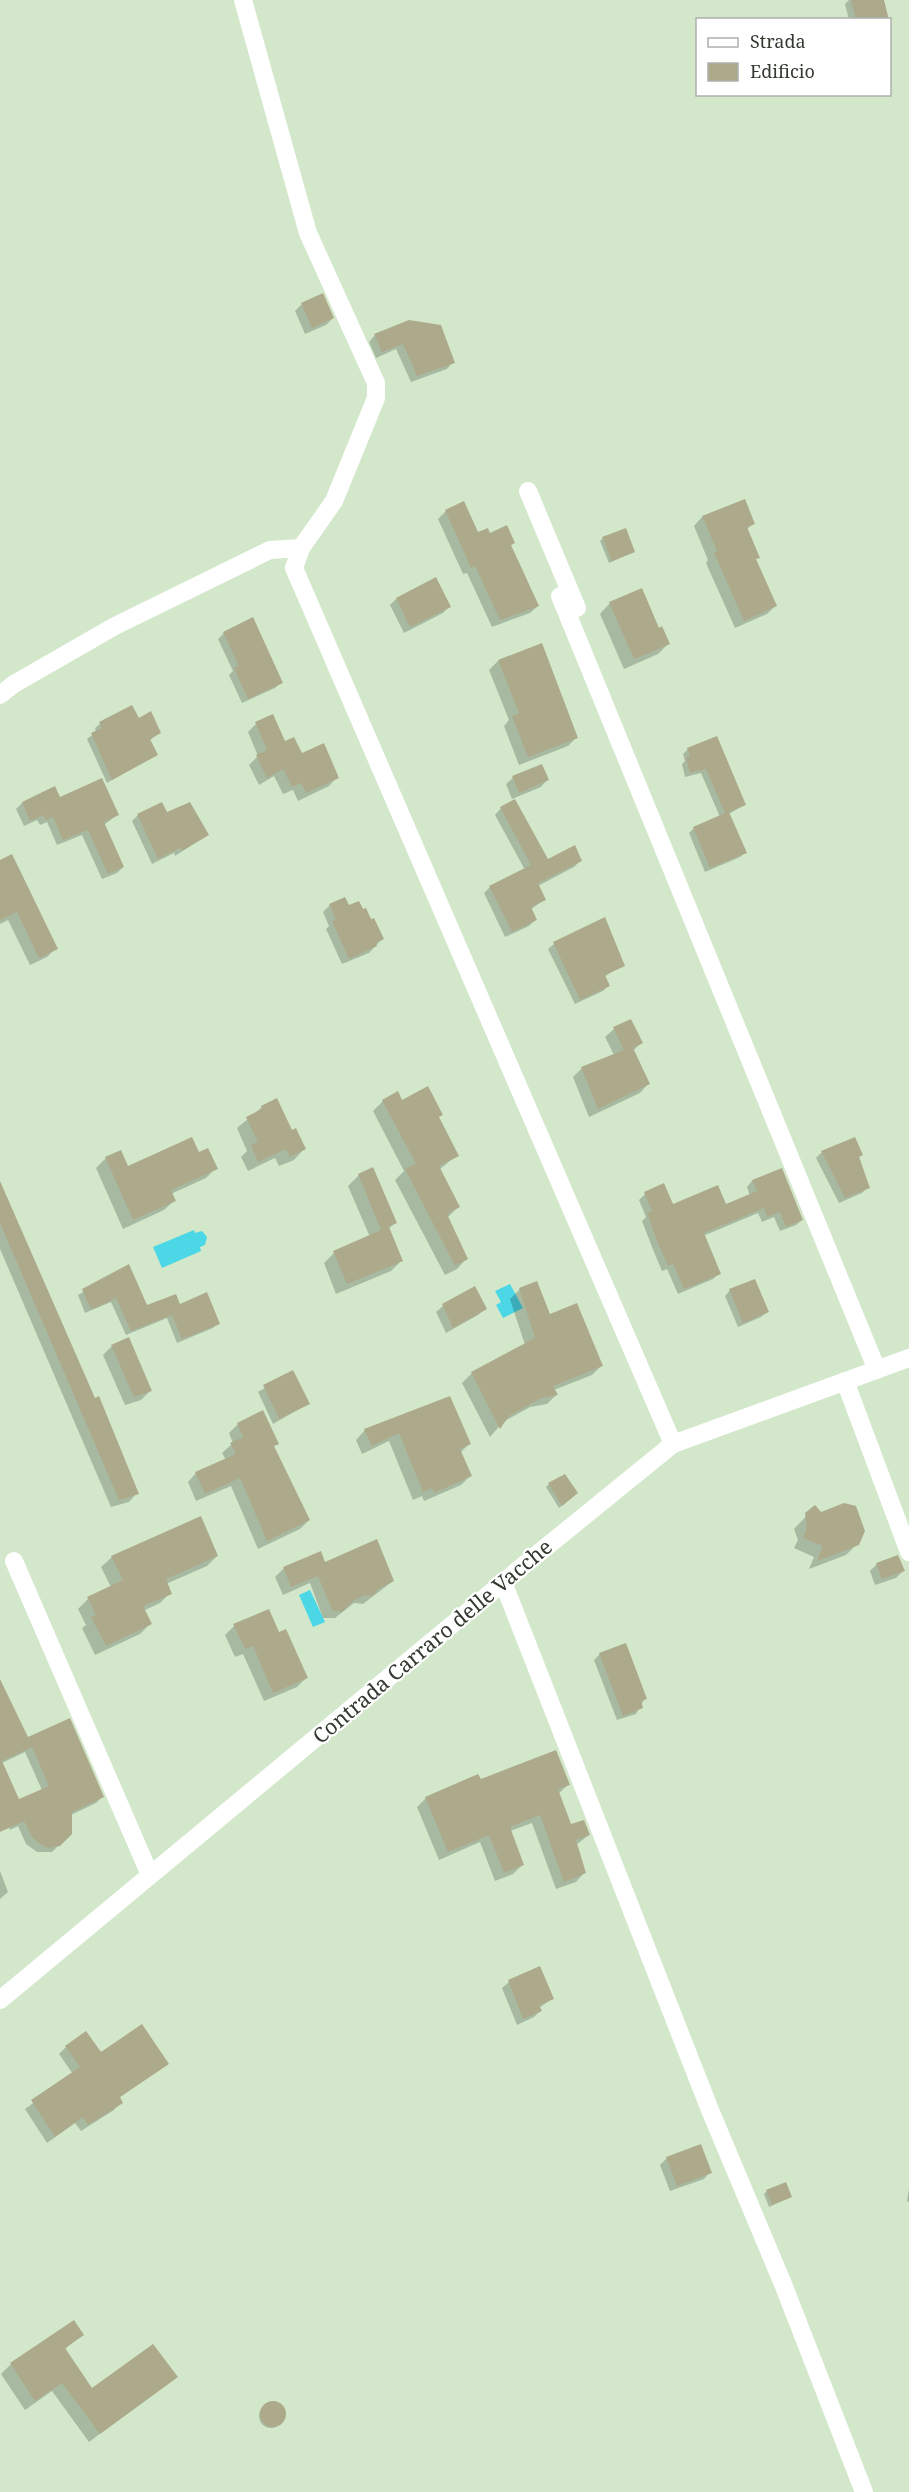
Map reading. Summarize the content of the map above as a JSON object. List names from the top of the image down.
{
  "streets": {
    "street": ["Contrada Carraro delle Vacche"]
  },
  "legend": ["Strada", "Edificio"]
}
